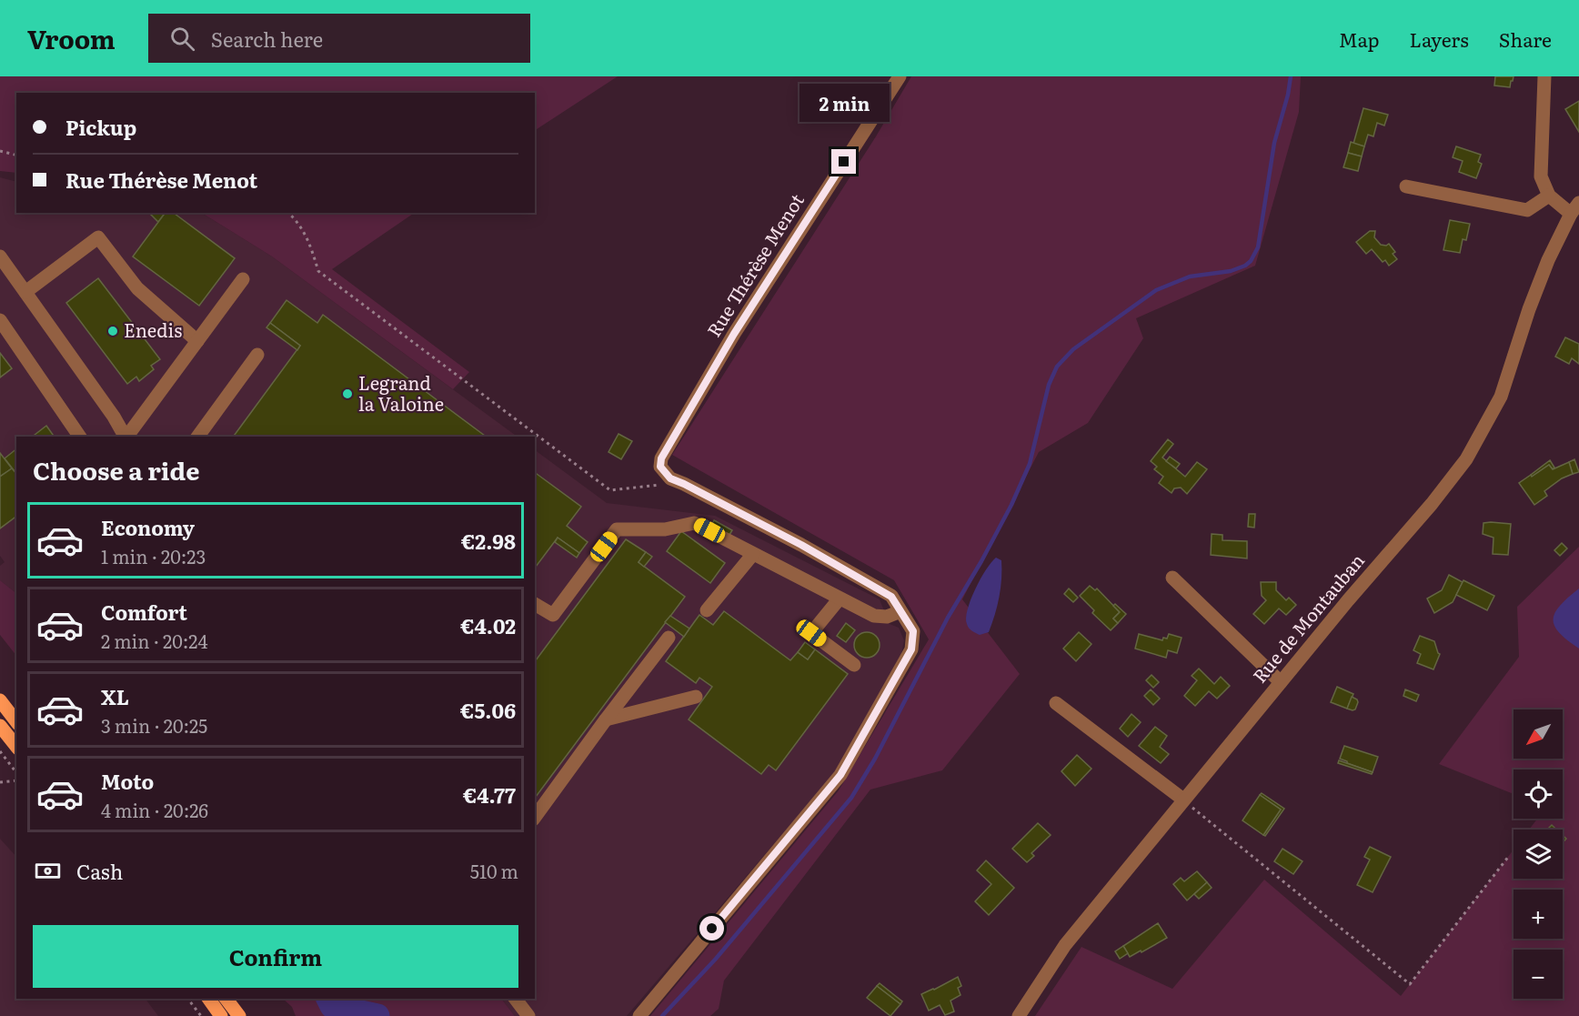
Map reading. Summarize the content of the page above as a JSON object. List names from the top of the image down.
{
  "streets": {
    "street": ["Rue Thérèse Menot", "Rue de Montauban"]
  },
  "places": ["Enedis", "Legrand la Valoine"],
  "north": "bottom left",
  "page": {
    "header": "Vroom",
    "search": "Search here",
    "nav": ["Map", "Layers", "Share"],
    "bubble": "2 min",
    "banner": ["Pickup", "Rue Thérèse Menot"],
    "heading": "Choose a ride",
    "list": [
      {
        "name": "Economy",
        "note": "1 min · 20:23",
        "value": "€2.98"
      },
      {
        "name": "Comfort",
        "note": "2 min · 20:24",
        "value": "€4.02"
      },
      {
        "name": "XL",
        "note": "3 min · 20:25",
        "value": "€5.06"
      },
      {
        "name": "Moto",
        "note": "4 min · 20:26",
        "value": "€4.77"
      }
    ],
    "map_buttons": ["+", "−"],
    "pay": ["Cash", "510 m"],
    "buttons": "Confirm"
  }
}
